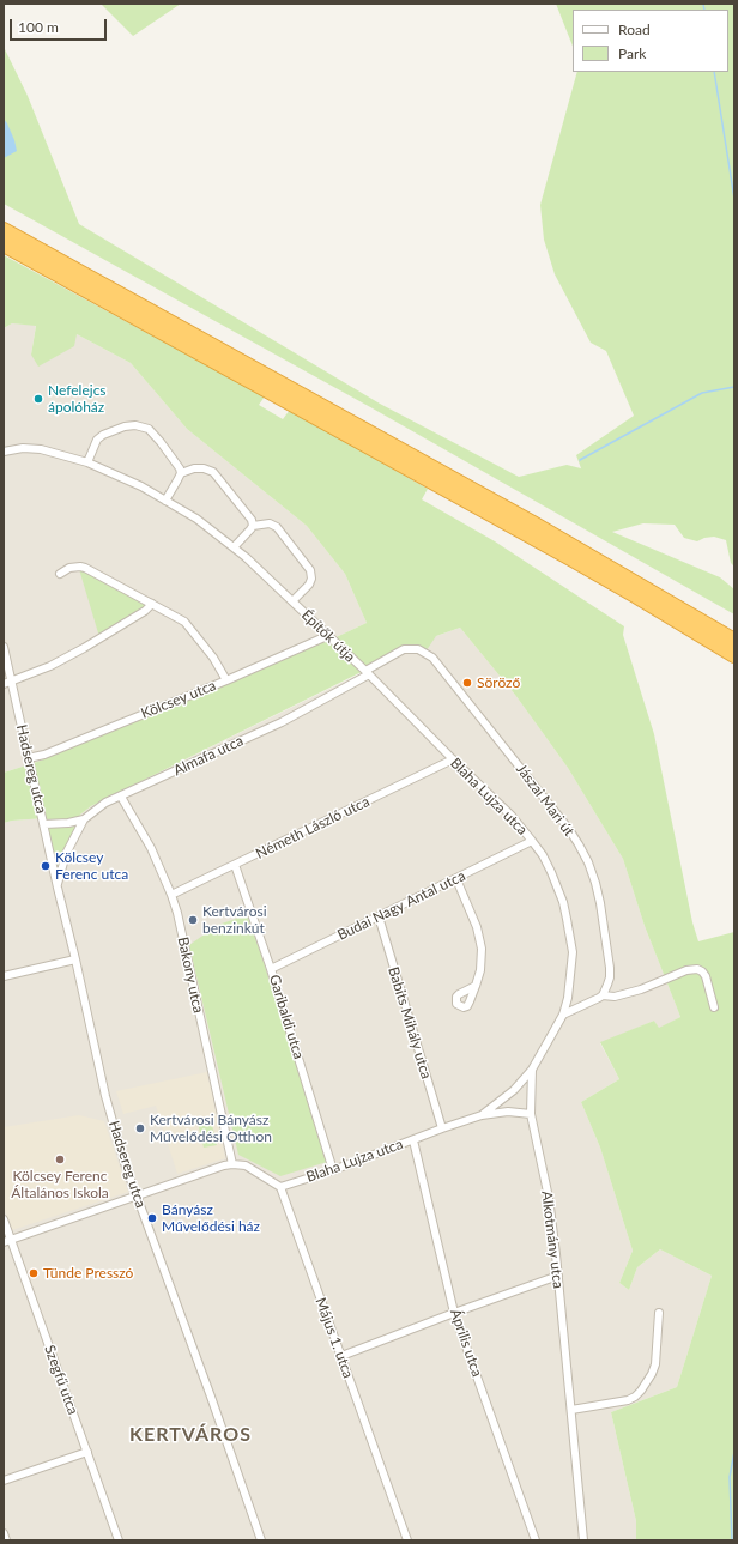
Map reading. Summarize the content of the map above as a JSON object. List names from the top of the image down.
{
  "streets": {
    "street": [
      "Építők útja",
      "Kölcsey utca",
      "Almafa utca",
      "Hadsereg utca",
      "Blaha Lujza utca",
      "Jászai Mari út",
      "Németh László utca",
      "Budai Nagy Antal utca",
      "Bakony utca",
      "Garibaldi utca",
      "Babits Mihály utca",
      "Alkotmány utca",
      "Május 1. utca",
      "Április utca",
      "Szegfű utca"
    ]
  },
  "crossings": [
    ["Építők útja", "Kölcsey utca"],
    ["Építők útja", "Almafa utca"],
    ["Építők útja", "Blaha Lujza utca"],
    ["Építők útja", "Jászai Mari út"],
    ["Kölcsey utca", "Hadsereg utca"],
    ["Almafa utca", "Hadsereg utca"],
    ["Almafa utca", "Blaha Lujza utca"],
    ["Almafa utca", "Jászai Mari út"],
    ["Almafa utca", "Bakony utca"],
    ["Blaha Lujza utca", "Jászai Mari út"],
    ["Blaha Lujza utca", "Németh László utca"],
    ["Blaha Lujza utca", "Budai Nagy Antal utca"],
    ["Blaha Lujza utca", "Garibaldi utca"],
    ["Blaha Lujza utca", "Babits Mihály utca"],
    ["Blaha Lujza utca", "Alkotmány utca"],
    ["Blaha Lujza utca", "Május 1. utca"],
    ["Blaha Lujza utca", "Április utca"],
    ["Németh László utca", "Bakony utca"],
    ["Németh László utca", "Garibaldi utca"],
    ["Budai Nagy Antal utca", "Garibaldi utca"],
    ["Budai Nagy Antal utca", "Babits Mihály utca"]
  ],
  "districts": ["KERTVÁROS"],
  "places": [
    "Nefelejcs ápolóház",
    "Söröző",
    "Kölcsey Ferenc utca",
    "Kertvárosi benzinkút",
    "Kertvárosi Bányász Művelődési Otthon",
    "Kölcsey Ferenc Általános Iskola",
    "Bányász Művelődési ház",
    "Tünde Presszó"
  ],
  "legend": ["Road", "Park"],
  "scale_bar": "100 m"
}
